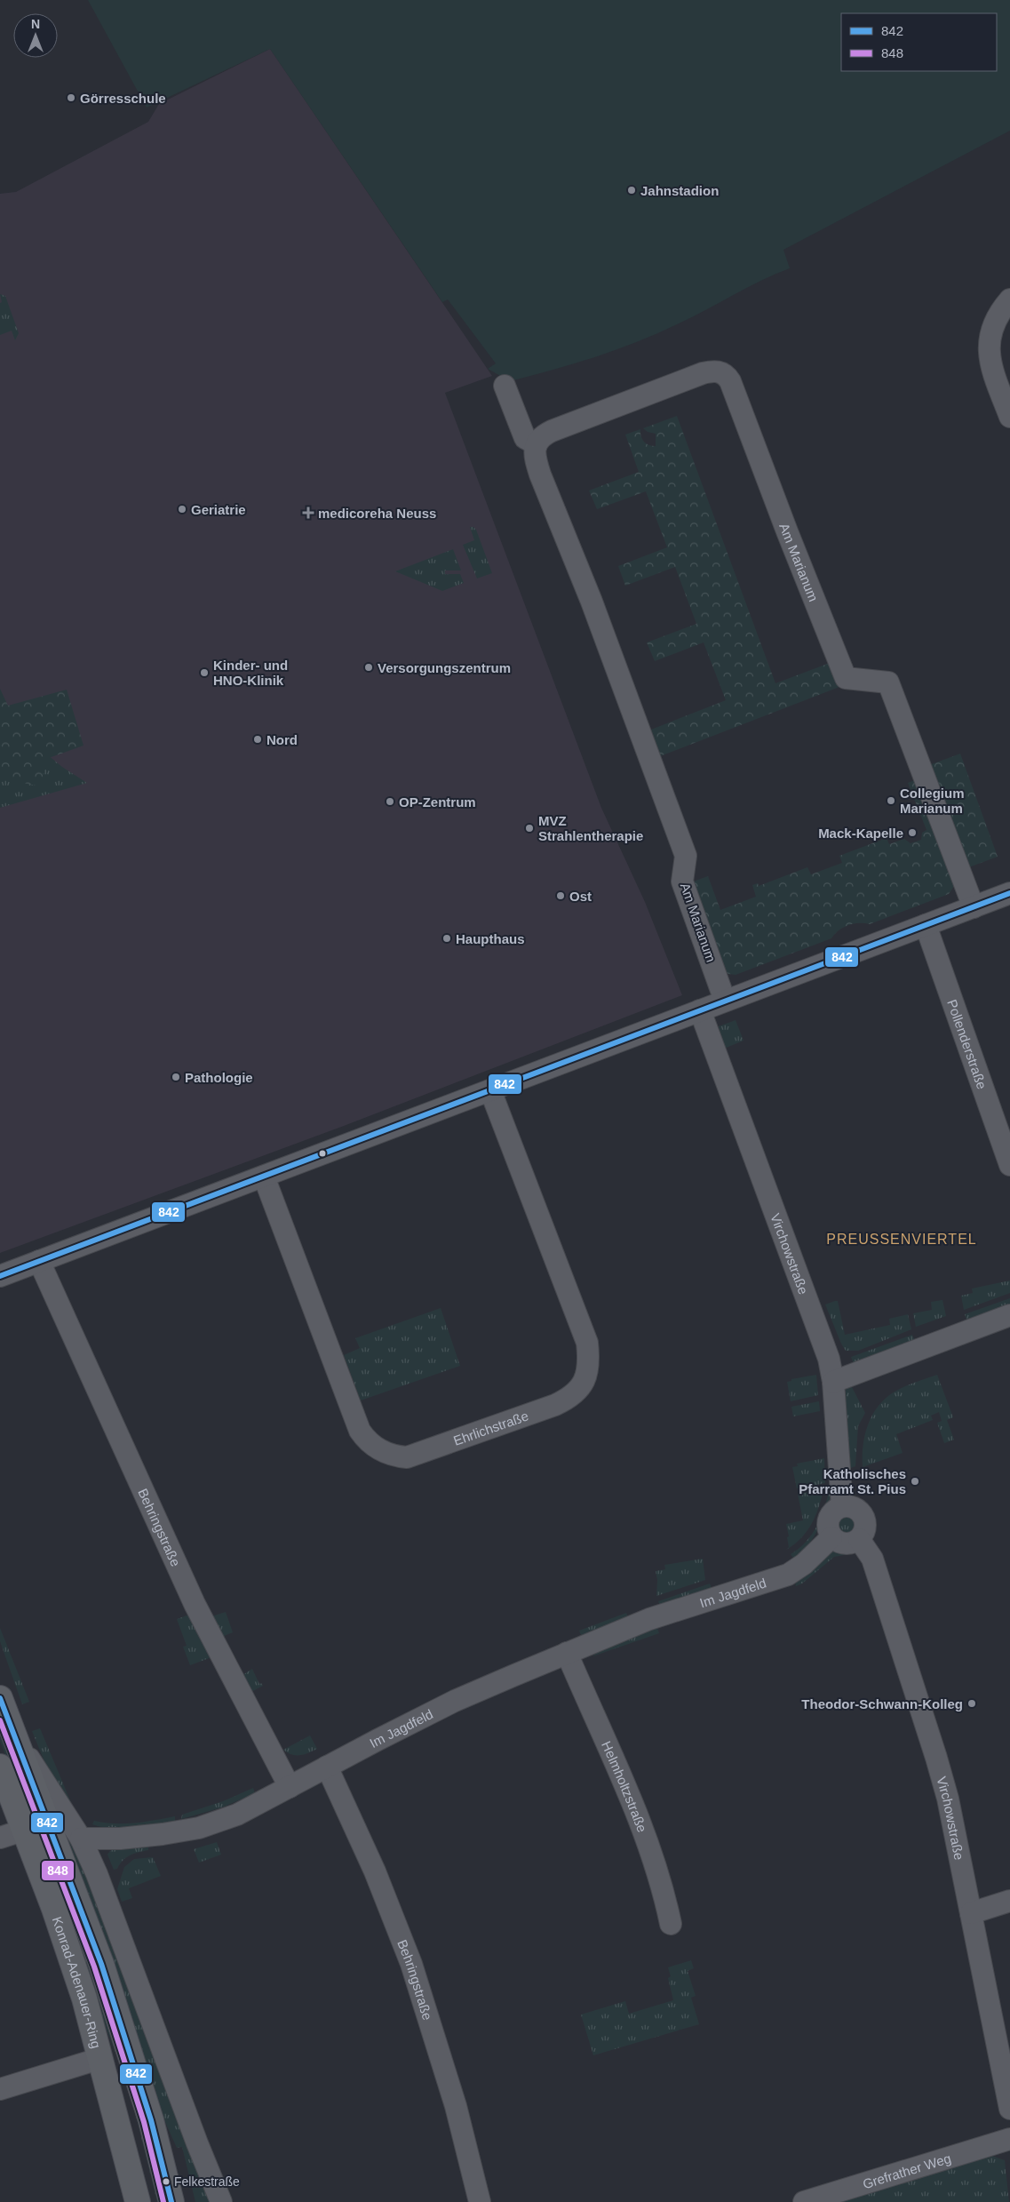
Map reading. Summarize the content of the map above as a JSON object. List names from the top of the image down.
{
  "streets": {
    "main road": ["Konrad-Adenauer-Ring"],
    "street": [
      "Am Marianum",
      "Pollenderstraße",
      "Virchowstraße",
      "Ehrlichstraße",
      "Behringstraße",
      "Im Jagdfeld",
      "Helmholtzstraße",
      "Grefrather Weg"
    ]
  },
  "crossings": [
    ["Virchowstraße", "Im Jagdfeld"],
    ["Behringstraße", "Im Jagdfeld"],
    ["Im Jagdfeld", "Helmholtzstraße"]
  ],
  "districts": ["PREUSSENVIERTEL"],
  "places": {
    "other": [
      "Görresschule",
      "Jahnstadion",
      "Geriatrie",
      "Versorgungszentrum",
      "Kinder- und HNO-Klinik",
      "Nord",
      "Collegium Marianum",
      "OP-Zentrum",
      "MVZ Strahlentherapie",
      "Mack-Kapelle",
      "Ost",
      "Haupthaus",
      "Pathologie",
      "Katholisches Pfarramt St. Pius",
      "Theodor-Schwann-Kolleg",
      "Felkestraße"
    ],
    "health": ["medicoreha Neuss"]
  },
  "lines": ["transit line 842", "transit line 848"],
  "legend": ["842", "848"],
  "north": "top"
}
